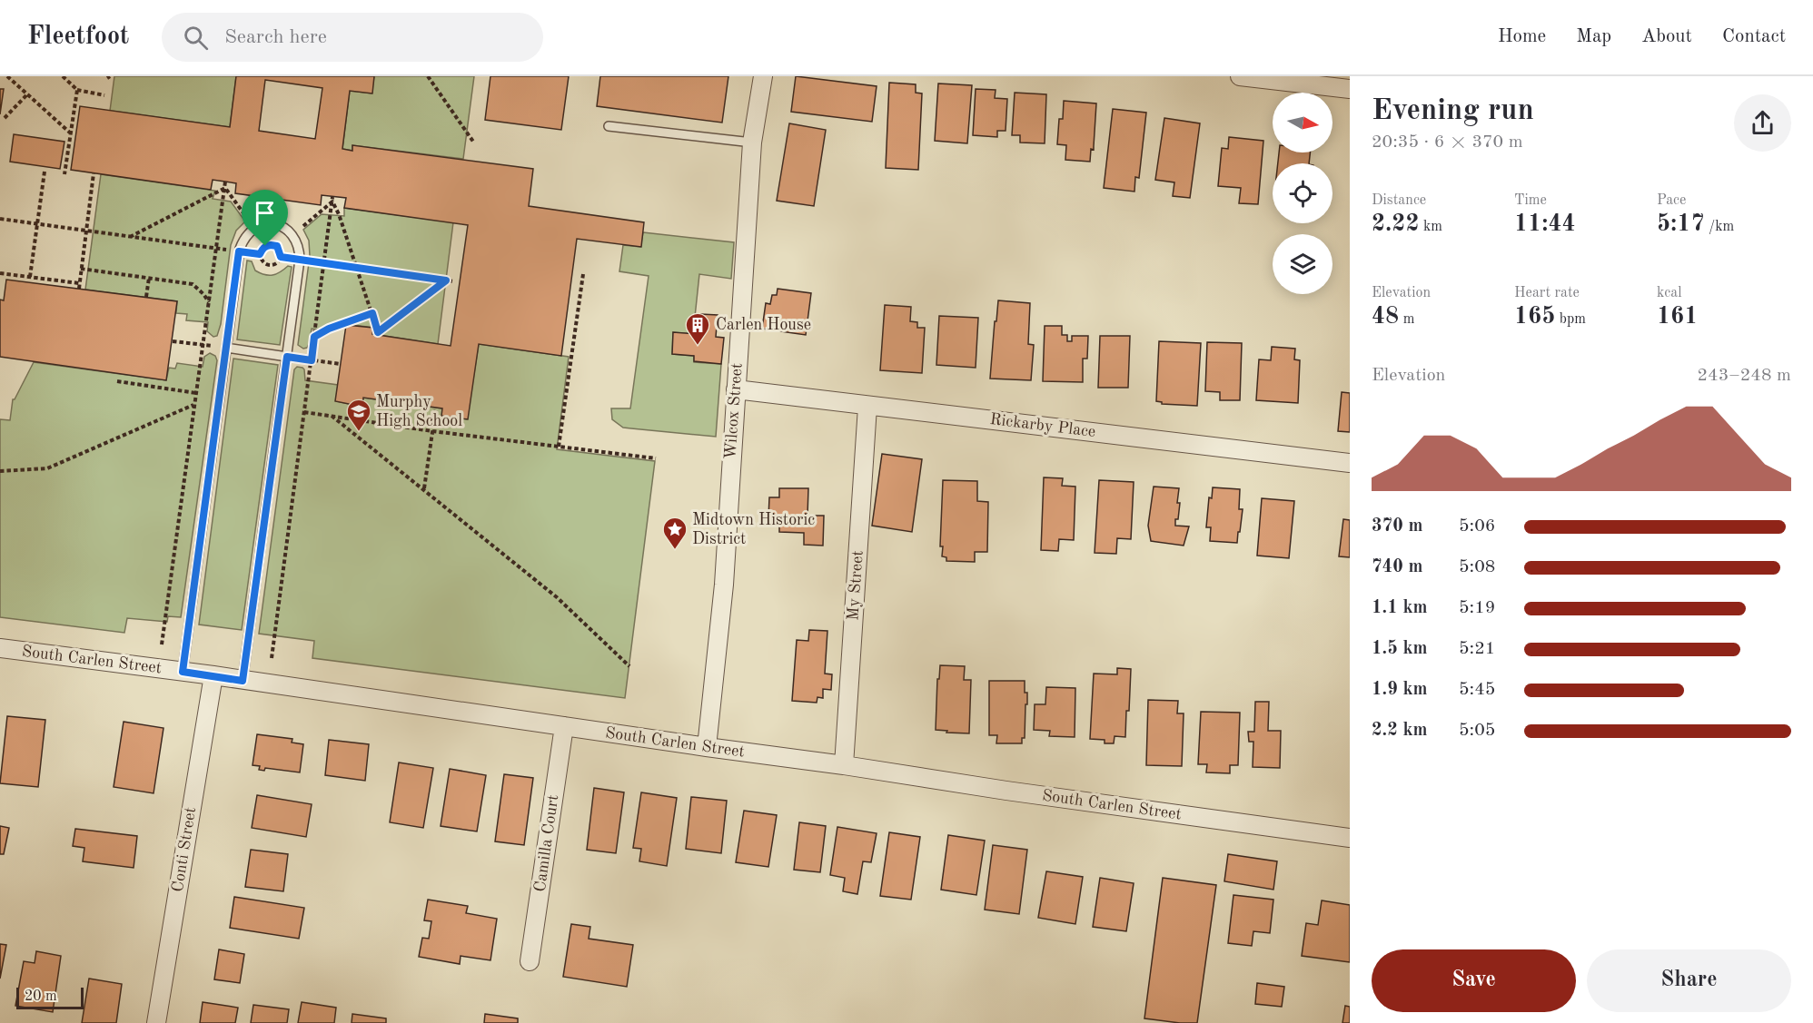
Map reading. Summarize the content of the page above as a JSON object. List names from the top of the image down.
{
  "streets": {
    "street": [
      "Wilcox Street",
      "Rickarby Place",
      "My Street",
      "South Carlen Street",
      "Camilla Court",
      "Conti Street"
    ]
  },
  "crossings": [
    ["Wilcox Street", "Rickarby Place"],
    ["Wilcox Street", "South Carlen Street"],
    ["Rickarby Place", "My Street"],
    ["My Street", "South Carlen Street"],
    ["South Carlen Street", "Camilla Court"],
    ["South Carlen Street", "Conti Street"]
  ],
  "places": {
    "building": ["Carlen House"],
    "school or university": ["Murphy High School"],
    "place": ["Midtown Historic District"]
  },
  "scale_bar": "20 m",
  "north": "right",
  "page": {
    "header": "Fleetfoot",
    "search": "Search here",
    "nav": [
      "Home",
      "Map",
      "About",
      "Contact"
    ],
    "heading": ["Evening run", "20:35 · 6 × 370 m"],
    "stats": [
      ["Distance", "2.22 km"],
      ["Time", "11:44"],
      ["Pace", "5:17 /km"],
      ["Elevation", "48 m"],
      ["Heart rate", "165 bpm"],
      ["kcal", "161"]
    ],
    "chart": ["Elevation", "243–248 m"],
    "list": [
      {
        "name": "370 m",
        "note": "5:06"
      },
      {
        "name": "740 m",
        "note": "5:08"
      },
      {
        "name": "1.1 km",
        "note": "5:19"
      },
      {
        "name": "1.5 km",
        "note": "5:21"
      },
      {
        "name": "1.9 km",
        "note": "5:45"
      },
      {
        "name": "2.2 km",
        "note": "5:05"
      }
    ],
    "buttons": ["Save", "Share"],
    "scale": "20 m"
  }
}
